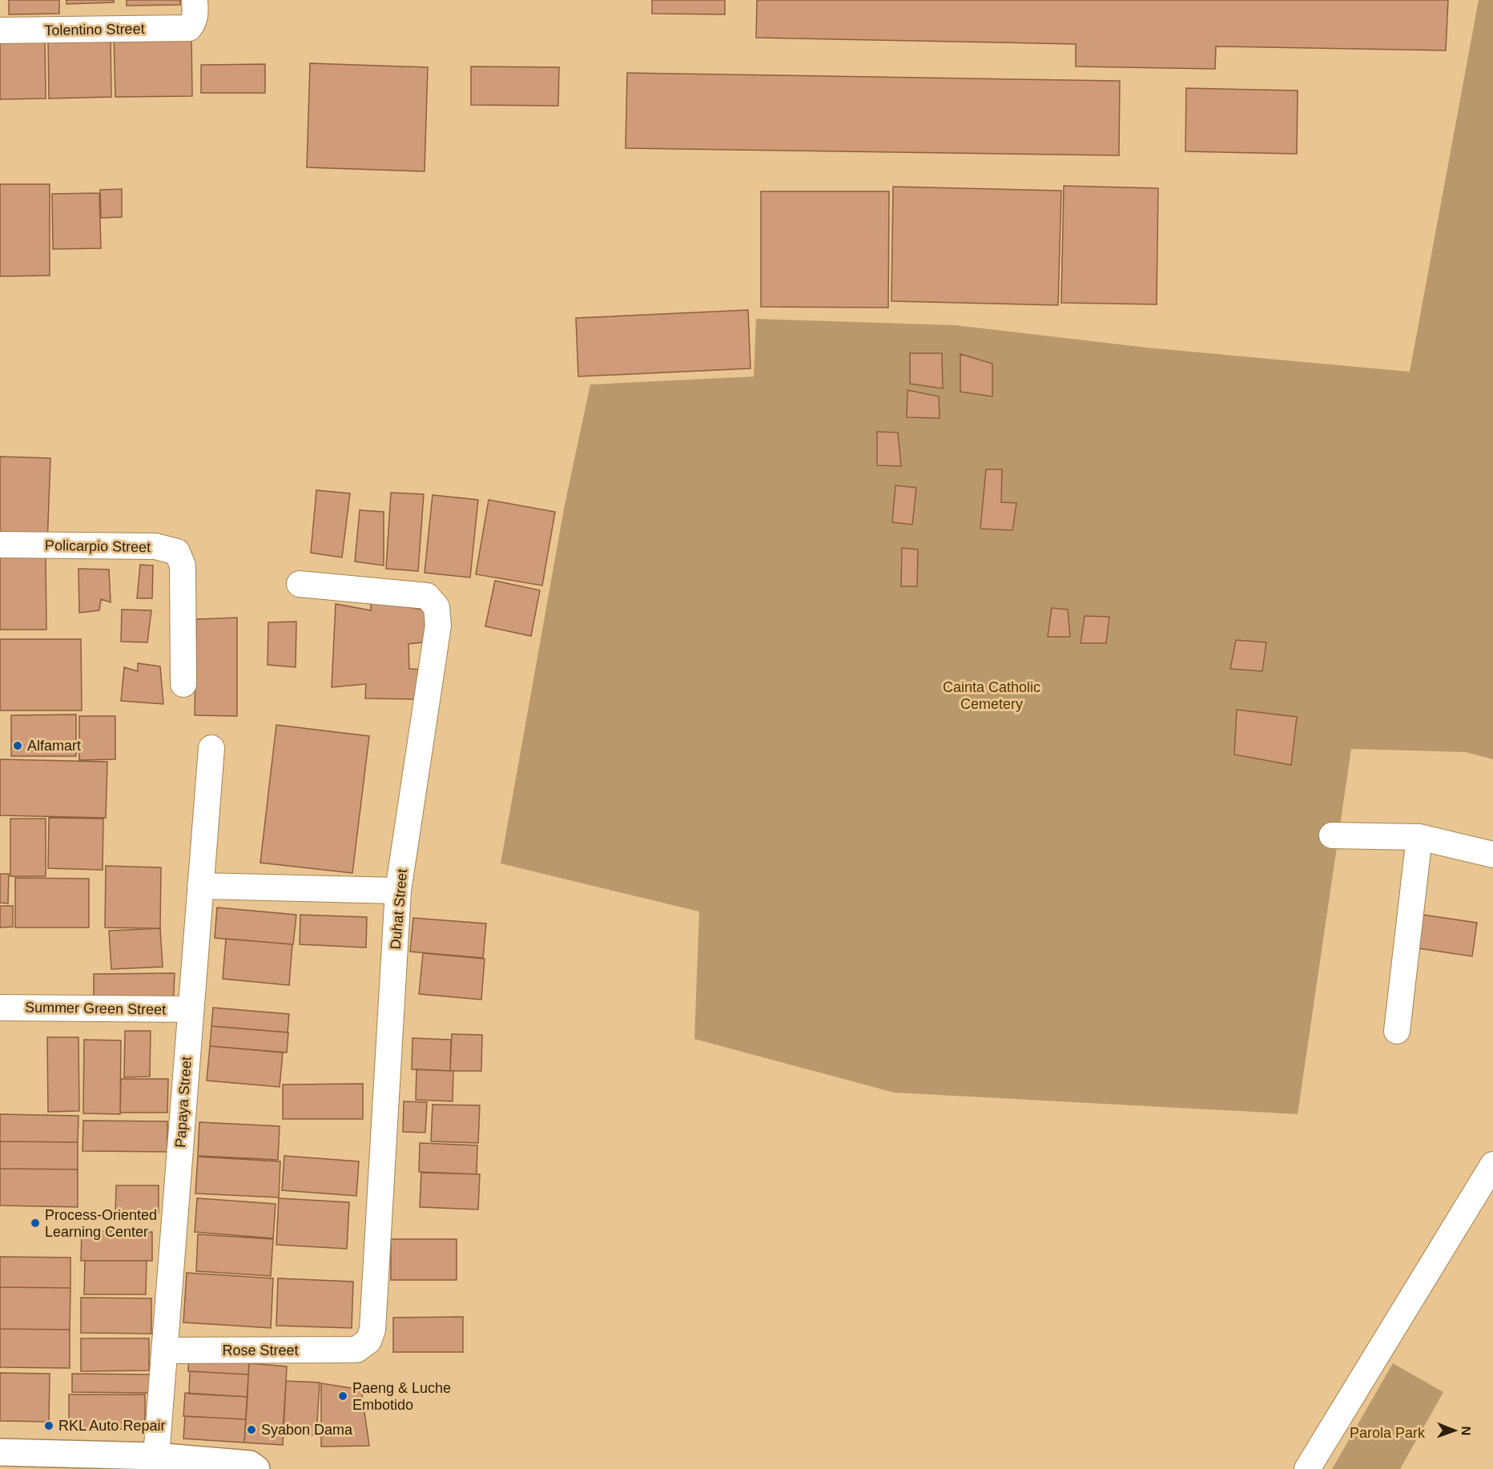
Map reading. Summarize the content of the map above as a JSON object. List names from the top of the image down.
{
  "streets": {
    "street": [
      "Tolentino Street",
      "Policarpio Street",
      "Duhat Street",
      "Summer Green Street",
      "Papaya Street",
      "Rose Street"
    ]
  },
  "crossings": [
    ["Duhat Street", "Rose Street"],
    ["Summer Green Street", "Papaya Street"],
    ["Papaya Street", "Rose Street"]
  ],
  "parks": ["Cainta Catholic Cemetery", "Parola Park"],
  "places": [
    "Alfamart",
    "Process-Oriented Learning Center",
    "Paeng & Luche Embotido",
    "RKL Auto Repair",
    "Syabon Dama"
  ],
  "north": "right"
}
